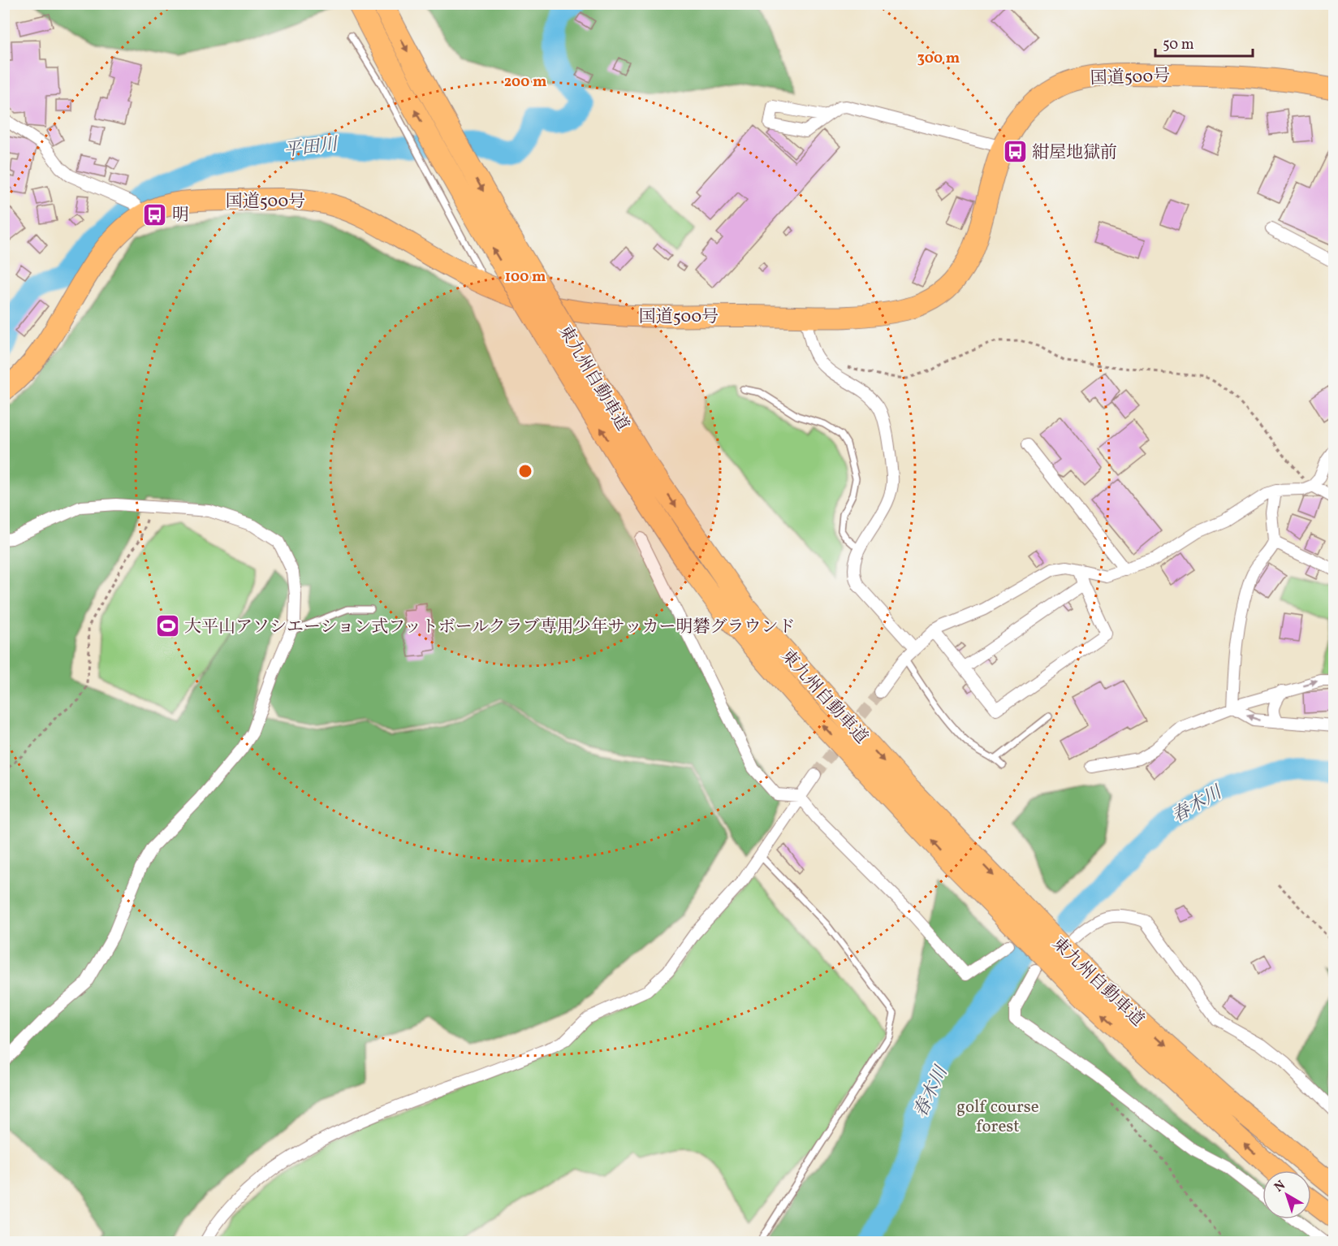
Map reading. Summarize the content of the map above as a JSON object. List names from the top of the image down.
{
  "streets": {
    "highway": ["国道500号", "東九州自動車道"]
  },
  "water": ["平田川", "春木川"],
  "parks": ["golf course forest"],
  "places": {
    "bus stop": ["紺屋地獄前", "明"],
    "sports": ["大平山アソシエーション式フットボールクラブ専用少年サッカー明礬グラウンド"]
  },
  "scale_bar": "50 m",
  "north": "top left",
  "rings": ["300 m", "200 m", "100 m"]
}
